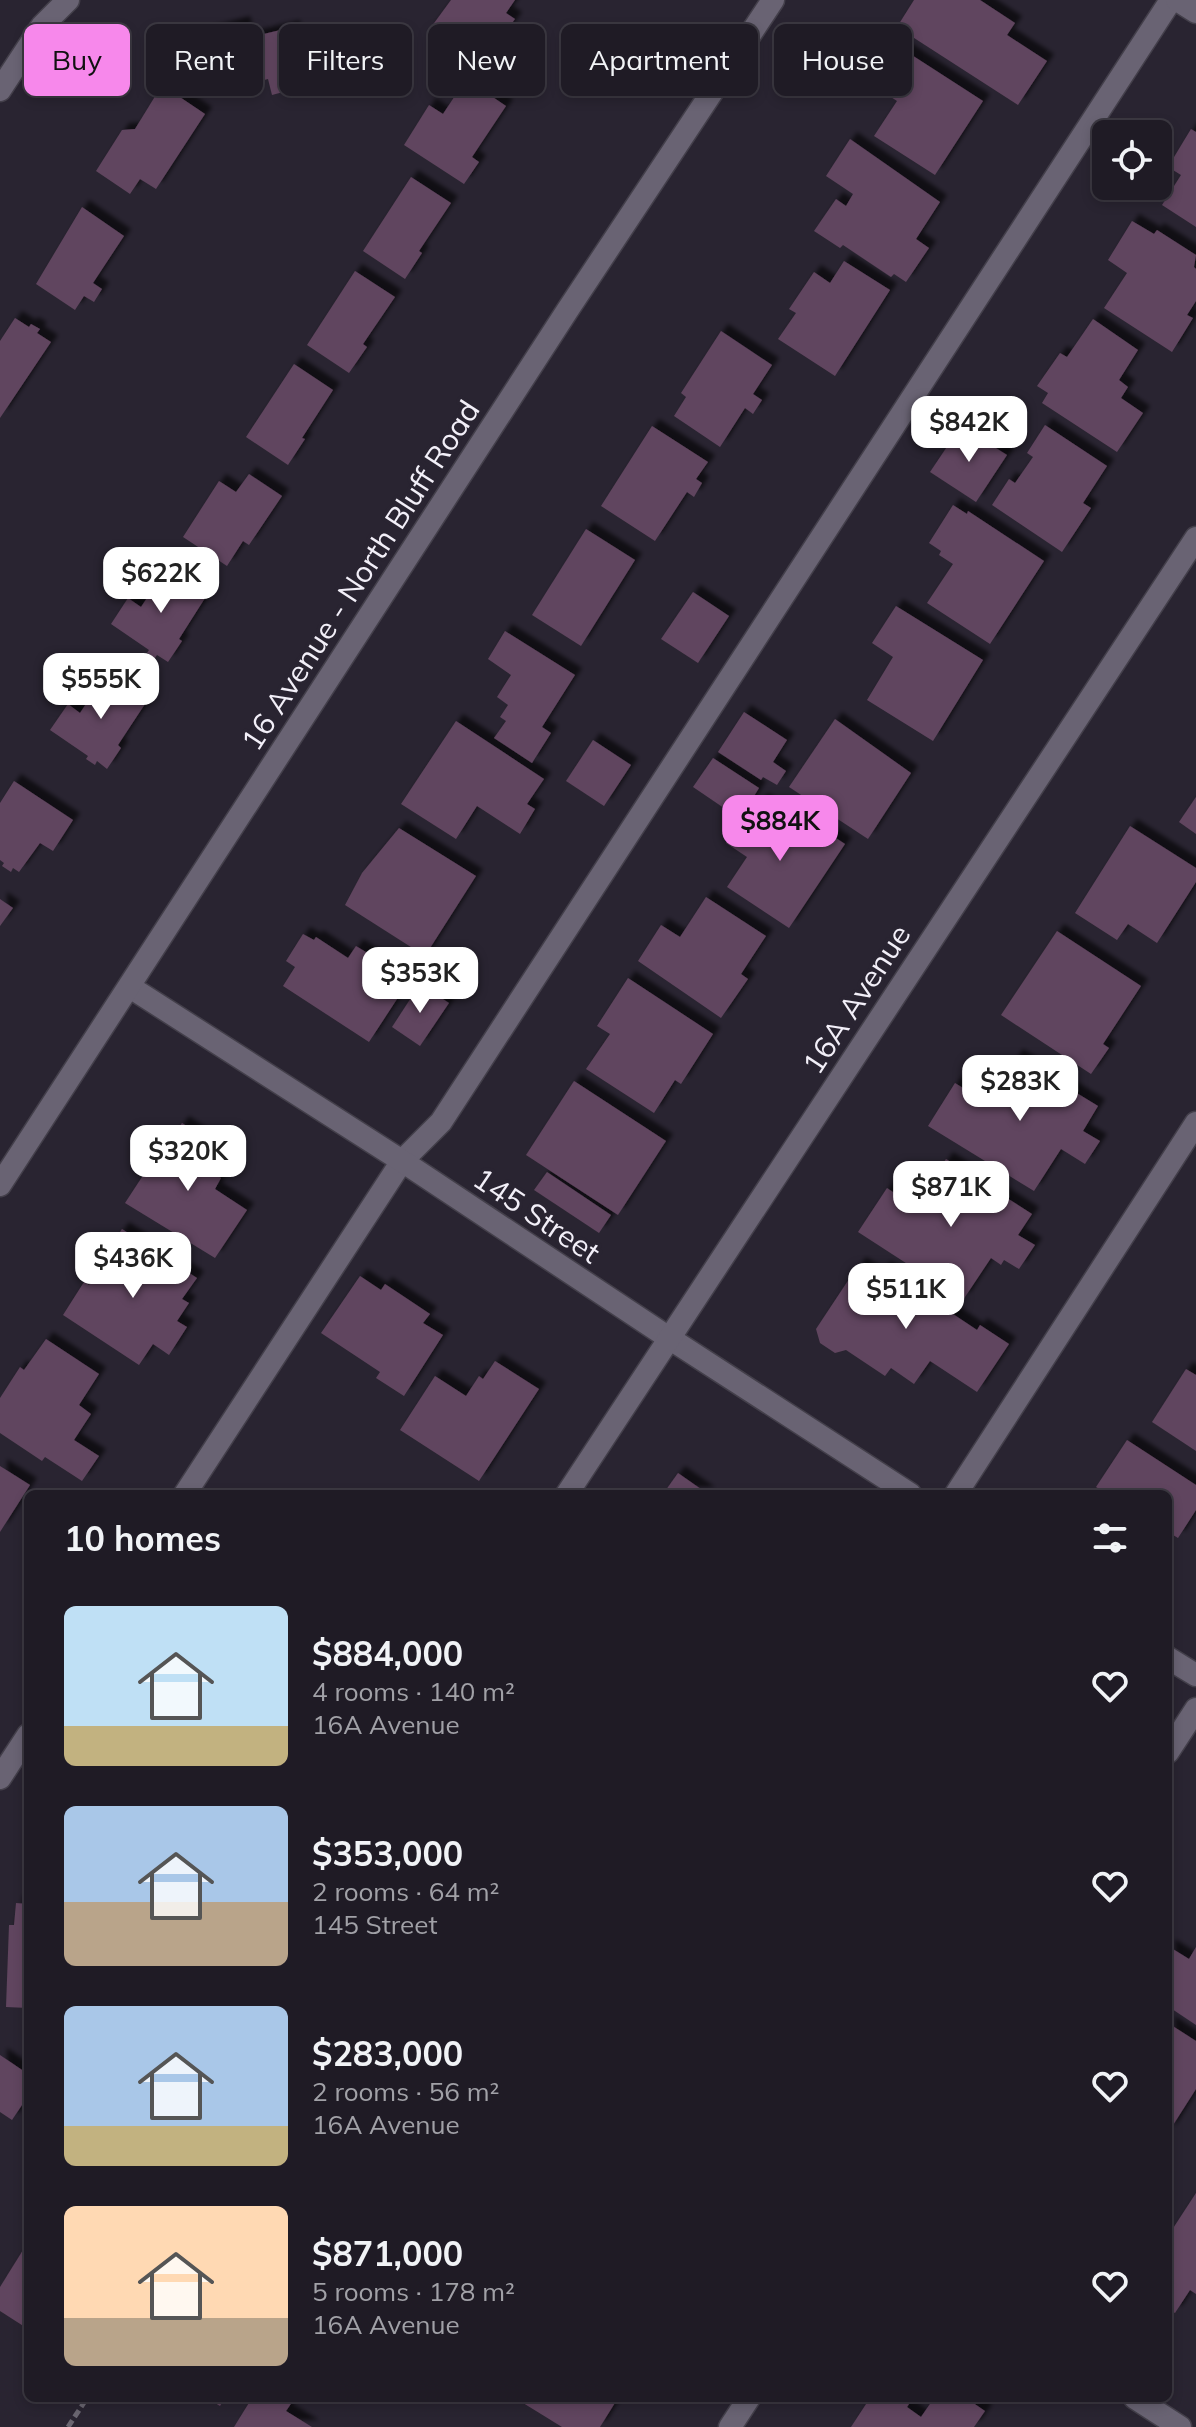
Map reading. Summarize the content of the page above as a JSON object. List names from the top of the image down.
{
  "streets": {
    "street": ["16 Avenue - North Bluff Road", "16A Avenue", "145 Street"]
  },
  "crossings": [
    ["16 Avenue - North Bluff Road", "145 Street"],
    ["16A Avenue", "145 Street"]
  ],
  "page": {
    "chip": [
      "Buy",
      "Rent",
      "Filters",
      "New",
      "Apartment",
      "House"
    ],
    "price": [
      "$842K",
      "$622K",
      "$555K",
      "$884K",
      "$353K",
      "$283K",
      "$320K",
      "$871K",
      "$436K",
      "$511K"
    ],
    "heading": "10 homes",
    "list": [
      {
        "name": "$884,000",
        "note": "4 rooms · 140 m² · 16A Avenue"
      },
      {
        "name": "$353,000",
        "note": "2 rooms · 64 m² · 145 Street"
      },
      {
        "name": "$283,000",
        "note": "2 rooms · 56 m² · 16A Avenue"
      },
      {
        "name": "$871,000",
        "note": "5 rooms · 178 m² · 16A Avenue"
      }
    ]
  }
}
